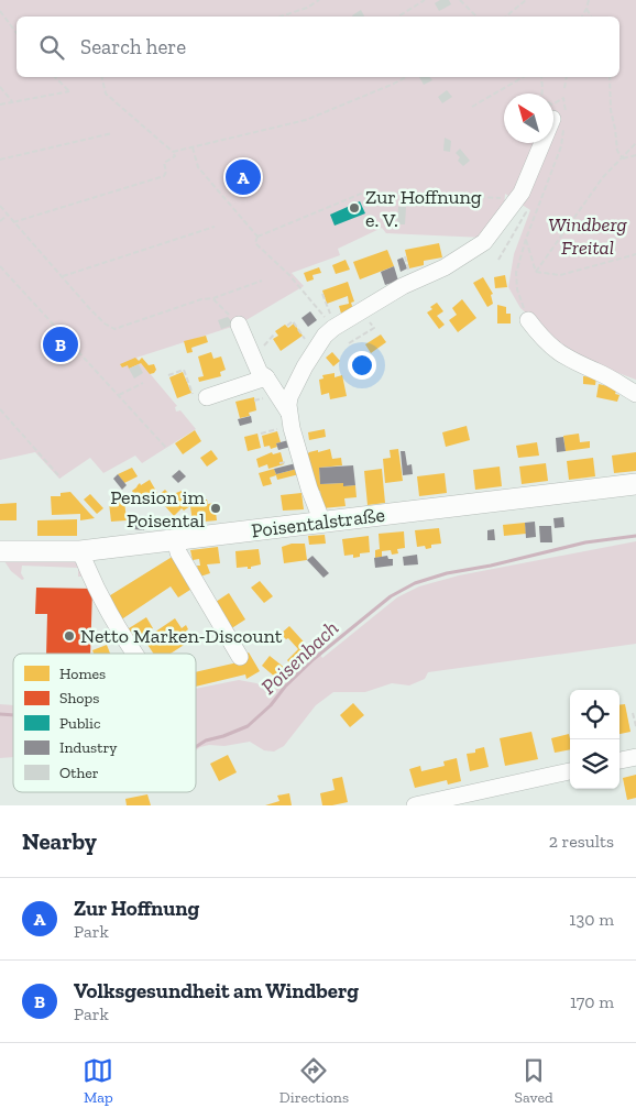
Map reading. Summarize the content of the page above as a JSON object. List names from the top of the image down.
{
  "streets": {
    "main road": ["Poisentalstraße"]
  },
  "water": ["Poisenbach"],
  "parks": ["Windberg Freital"],
  "places": ["Zur Hoffnung e. V.", "Pension im Poisental", "Netto Marken-Discount"],
  "legend": [
    "Homes",
    "Shops",
    "Public",
    "Industry",
    "Other"
  ],
  "north": "top left",
  "page": {
    "search": "Search here",
    "pins": ["A", "B"],
    "heading": ["Nearby", "2 results"],
    "list": [
      {
        "mark": "A",
        "name": "Zur Hoffnung",
        "note": "Park",
        "value": "130 m"
      },
      {
        "mark": "B",
        "name": "Volksgesundheit am Windberg",
        "note": "Park",
        "value": "170 m"
      }
    ],
    "nav": ["Map", "Directions", "Saved"]
  }
}
